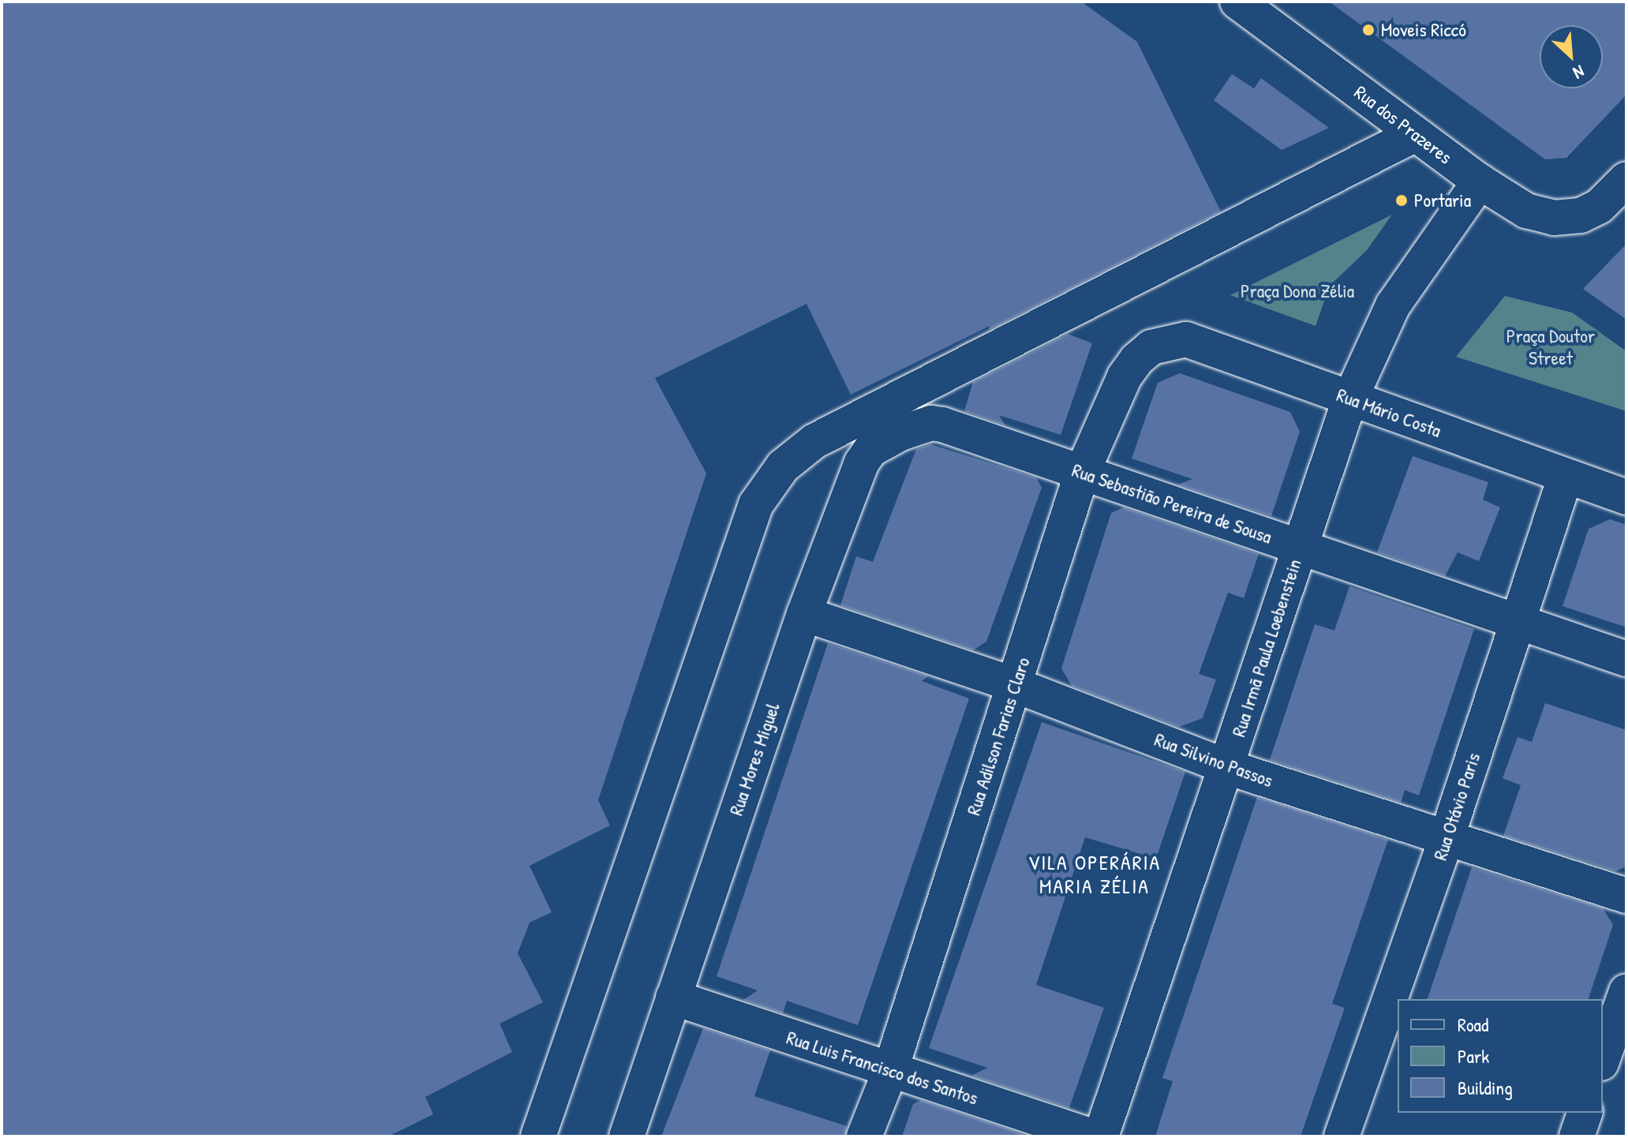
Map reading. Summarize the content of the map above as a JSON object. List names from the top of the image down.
{
  "streets": {
    "street": [
      "Rua dos Prazeres",
      "Rua Mário Costa",
      "Rua Sebastião Pereira de Sousa",
      "Rua Irmã Paula Loebenstein",
      "Rua Adilson Farias Claro",
      "Rua Mores Miguel",
      "Rua Silvino Passos",
      "Rua Otávio Paris",
      "Rua Luis Francisco dos Santos"
    ]
  },
  "crossings": [
    ["Rua dos Prazeres", "Rua Irmã Paula Loebenstein"],
    ["Rua Mário Costa", "Rua Irmã Paula Loebenstein"],
    ["Rua Mário Costa", "Rua Adilson Farias Claro"],
    ["Rua Mário Costa", "Rua Otávio Paris"],
    ["Rua Sebastião Pereira de Sousa", "Rua Irmã Paula Loebenstein"],
    ["Rua Sebastião Pereira de Sousa", "Rua Adilson Farias Claro"],
    ["Rua Sebastião Pereira de Sousa", "Rua Mores Miguel"],
    ["Rua Sebastião Pereira de Sousa", "Rua Otávio Paris"],
    ["Rua Irmã Paula Loebenstein", "Rua Silvino Passos"],
    ["Rua Adilson Farias Claro", "Rua Silvino Passos"],
    ["Rua Adilson Farias Claro", "Rua Luis Francisco dos Santos"],
    ["Rua Mores Miguel", "Rua Silvino Passos"],
    ["Rua Mores Miguel", "Rua Luis Francisco dos Santos"],
    ["Rua Silvino Passos", "Rua Otávio Paris"]
  ],
  "districts": ["VILA OPERÁRIA MARIA ZÉLIA"],
  "parks": ["Praça Dona Zélia", "Praça Doutor Street"],
  "places": ["Moveis Riccó", "Portaria"],
  "legend": ["Road", "Park", "Building"],
  "north": "bottom right"
}
